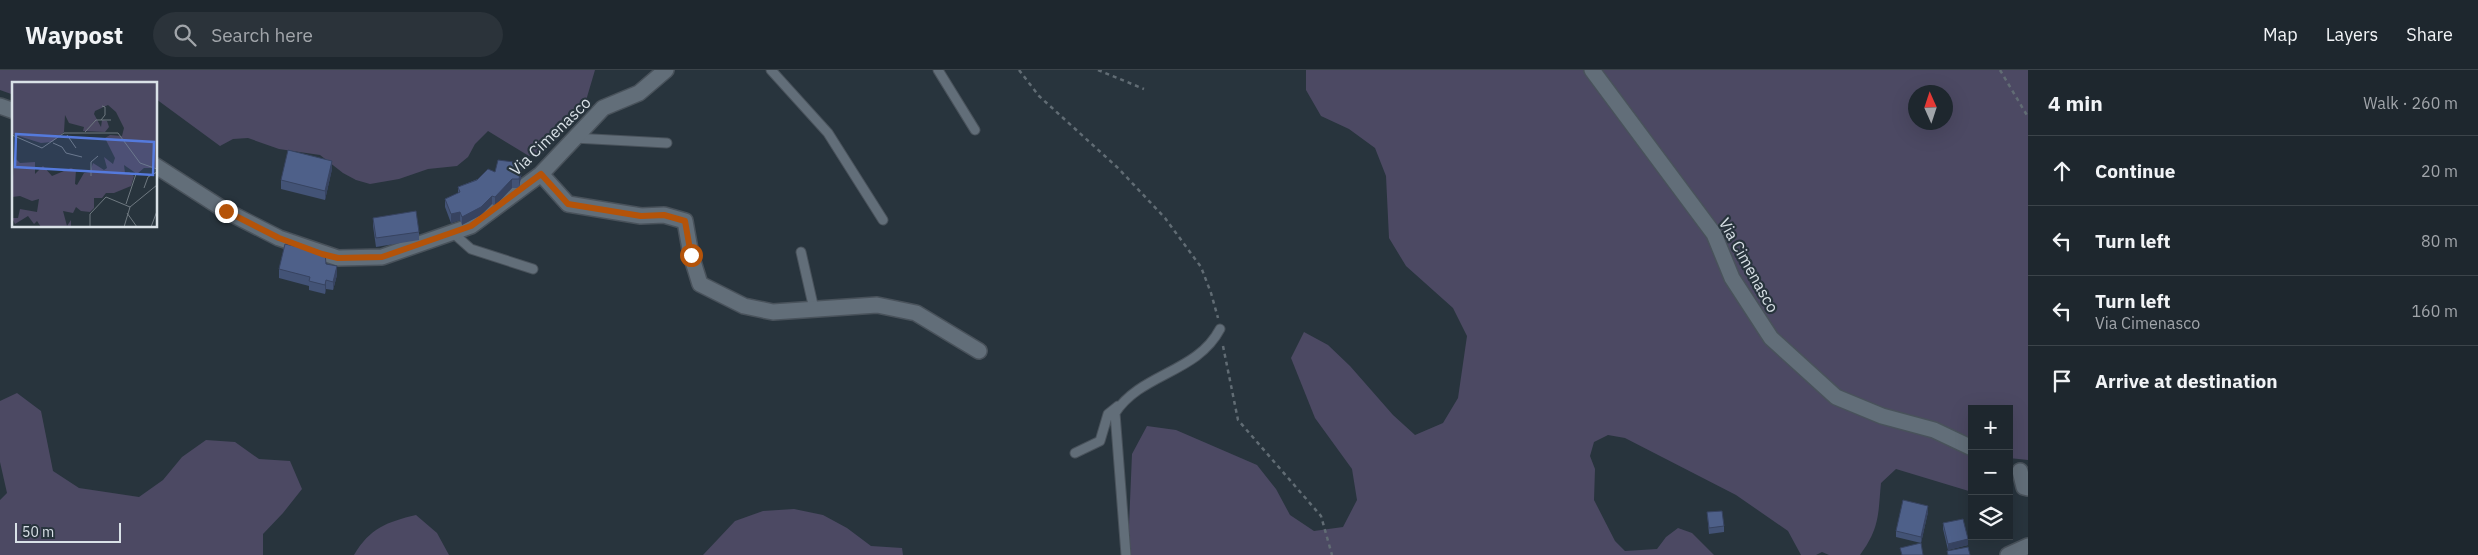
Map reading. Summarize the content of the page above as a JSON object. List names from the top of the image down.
{
  "streets": {
    "street": ["Via Cimenasco"]
  },
  "scale_bar": "50 m",
  "north": "top",
  "page": {
    "header": "Waypost",
    "search": "Search here",
    "nav": ["Map", "Layers", "Share"],
    "heading": ["4 min", "Walk · 260 m"],
    "list": [
      ["Continue", "20 m"],
      ["Turn left", "80 m"],
      ["Turn left", "Via Cimenasco", "160 m"],
      "Arrive at destination"
    ],
    "map_buttons": ["+", "−"],
    "scale": "50 m"
  }
}
